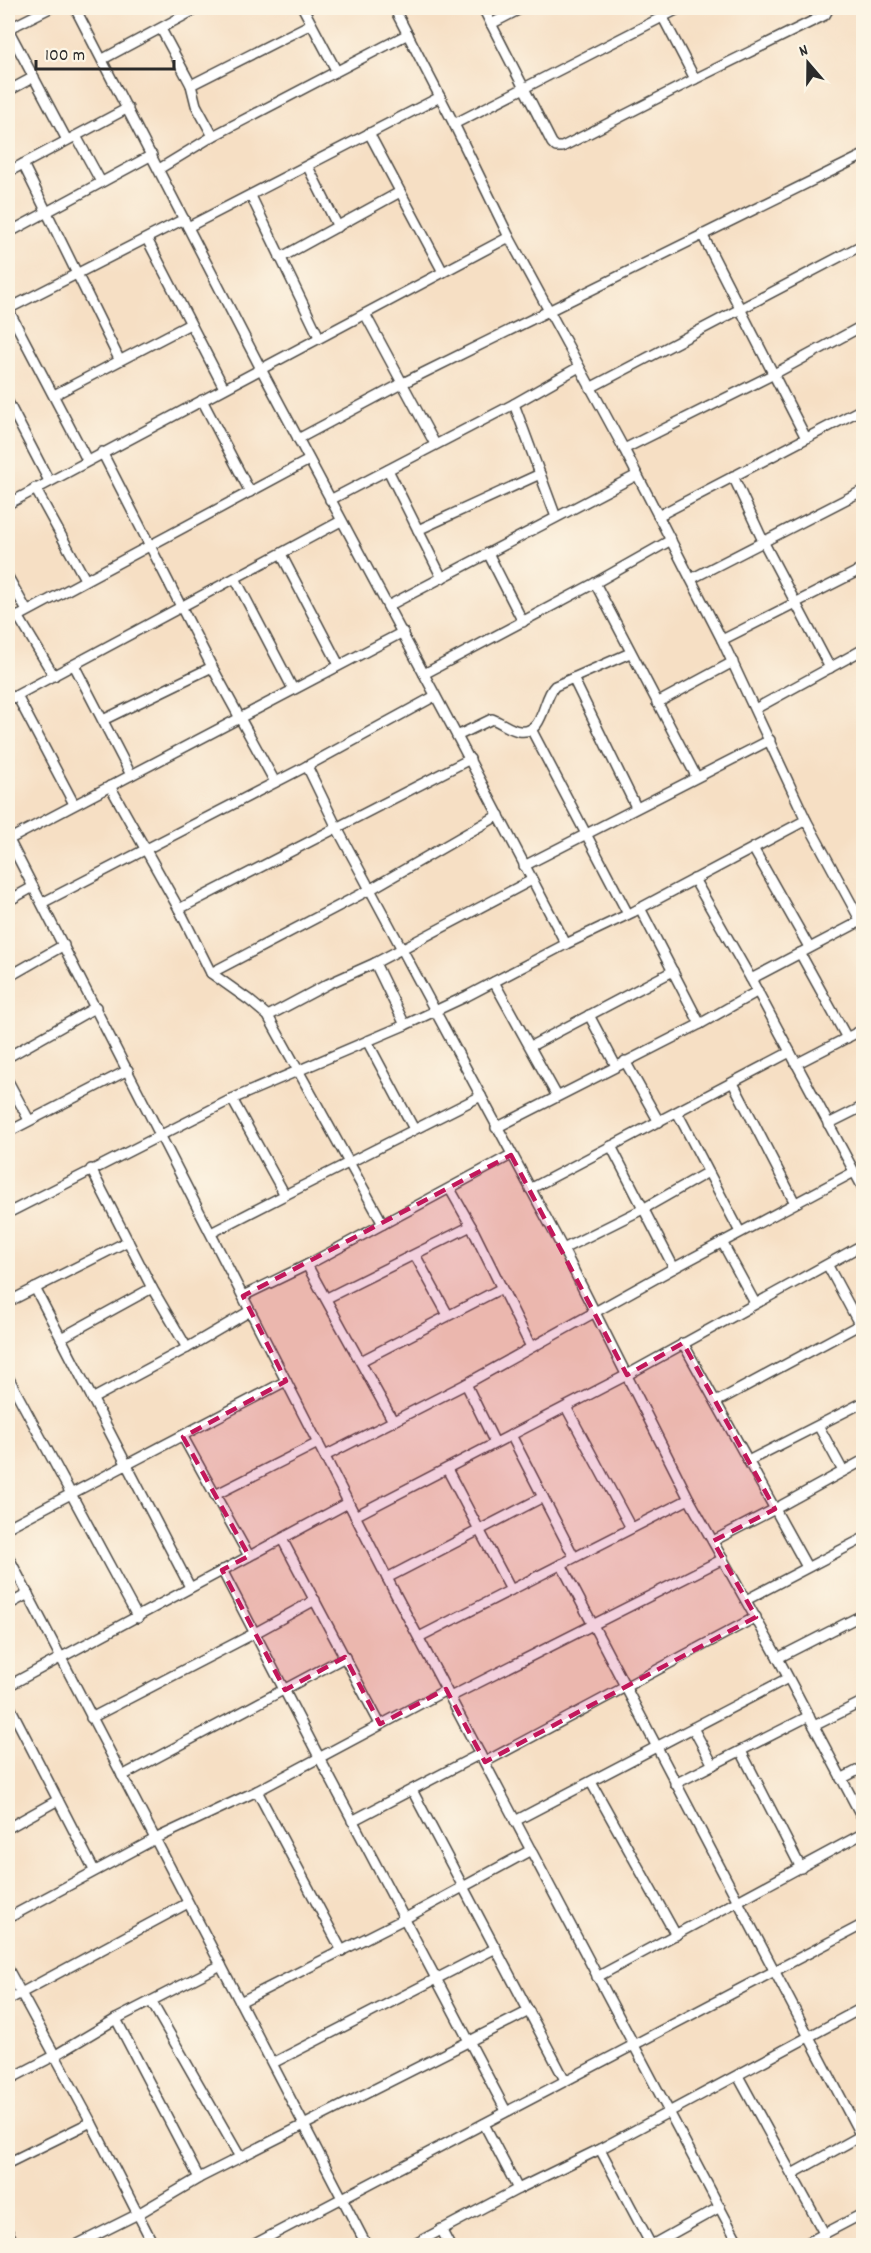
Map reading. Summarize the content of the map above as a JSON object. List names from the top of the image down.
{
  "scale_bar": "100 m",
  "north": "top"
}
